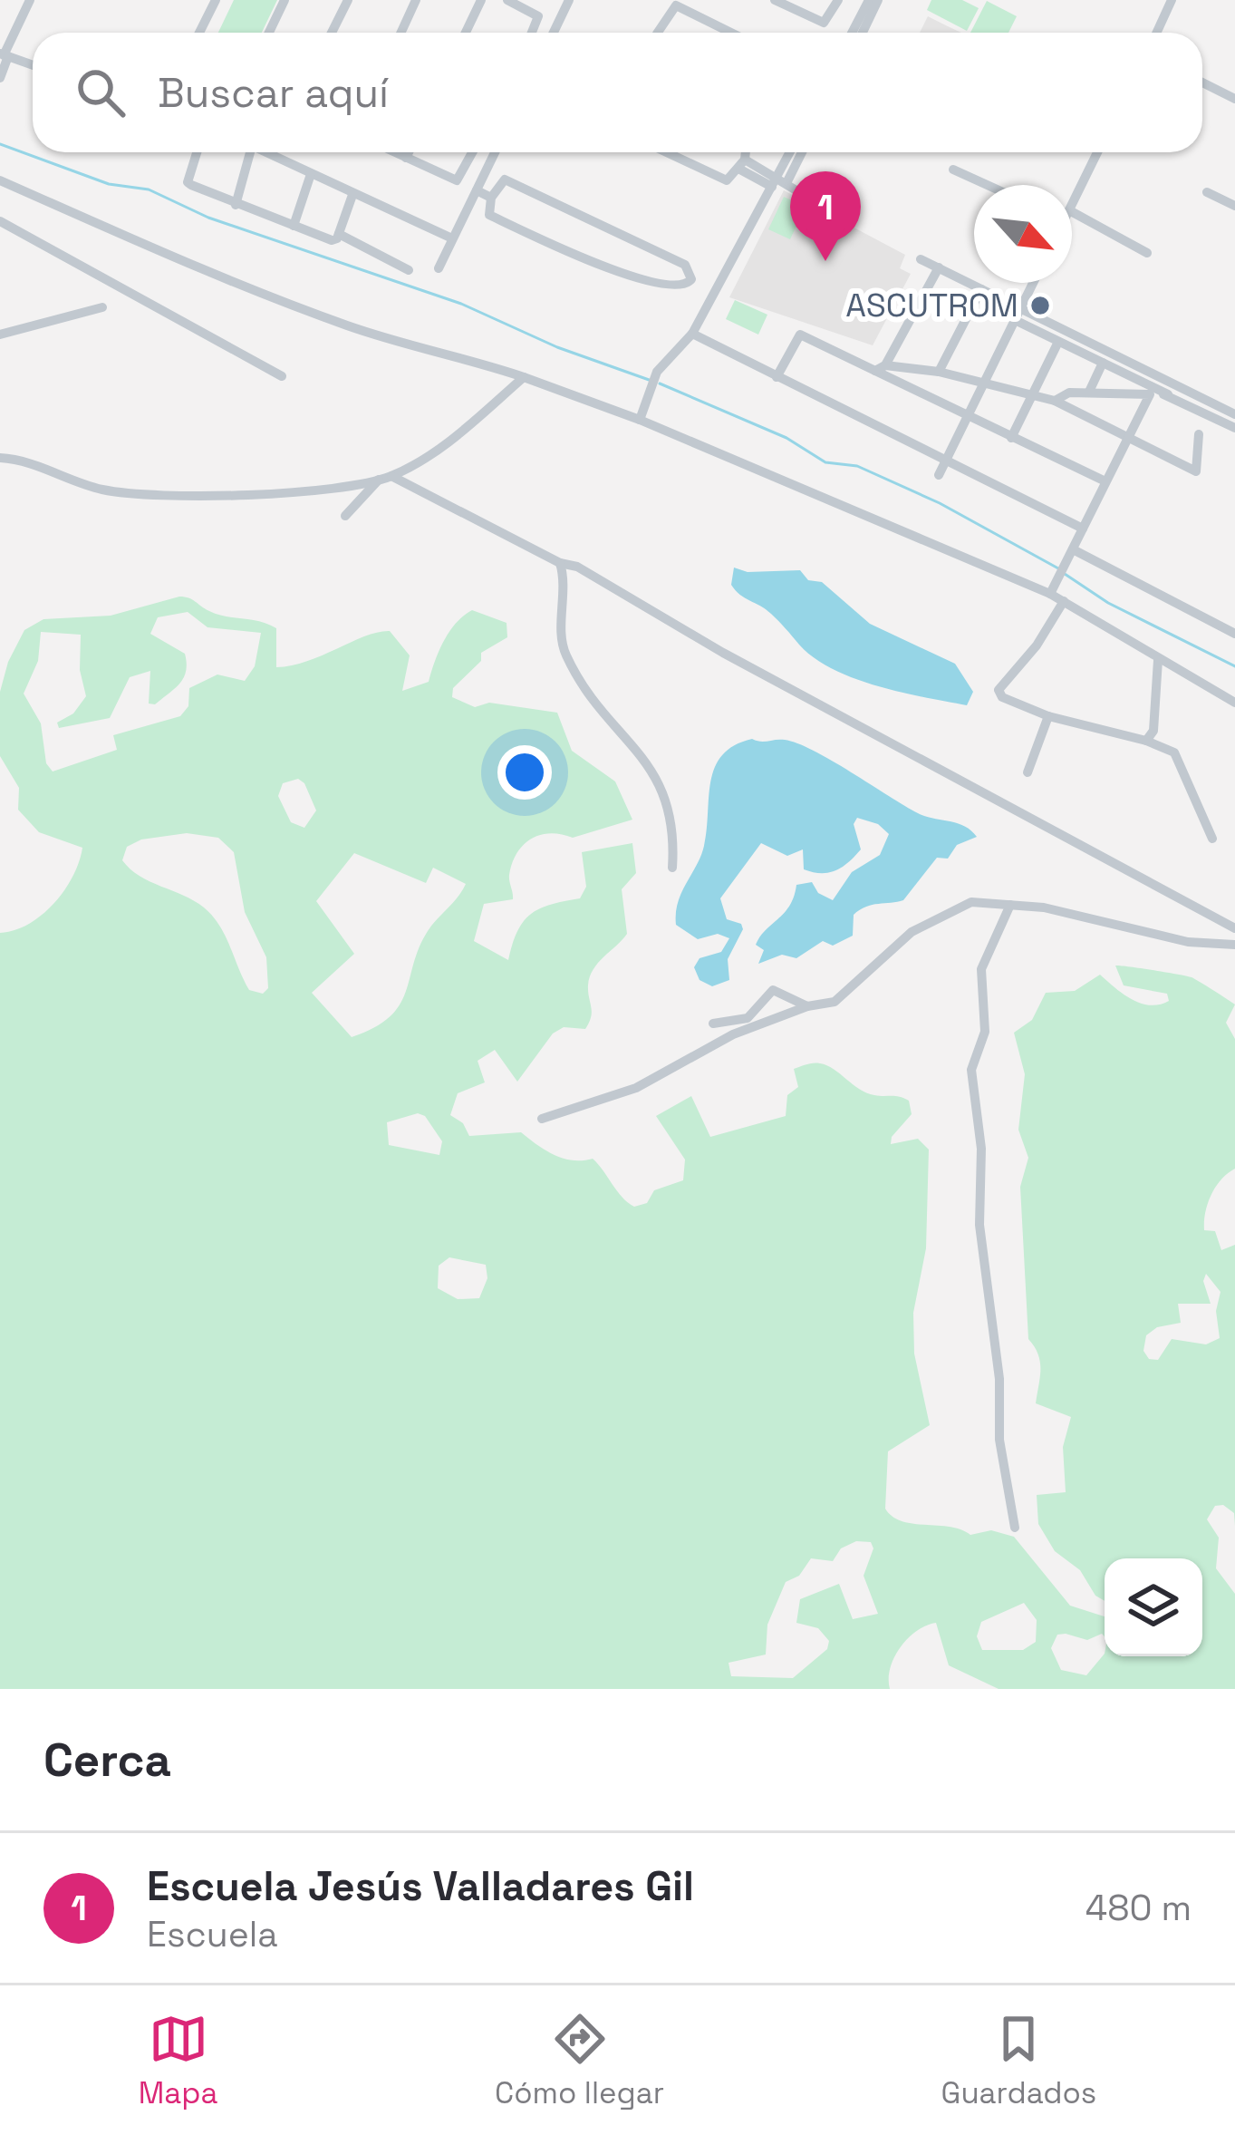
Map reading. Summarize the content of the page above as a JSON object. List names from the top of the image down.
{
  "places": ["ASCUTROM"],
  "north": "bottom right",
  "page": {
    "search": "Buscar aquí",
    "pins": "1",
    "heading": "Cerca",
    "list": [
      {
        "mark": "1",
        "name": "Escuela Jesús Valladares Gil",
        "note": "Escuela",
        "value": "480 m"
      }
    ],
    "nav": ["Mapa", "Cómo llegar", "Guardados"]
  }
}
